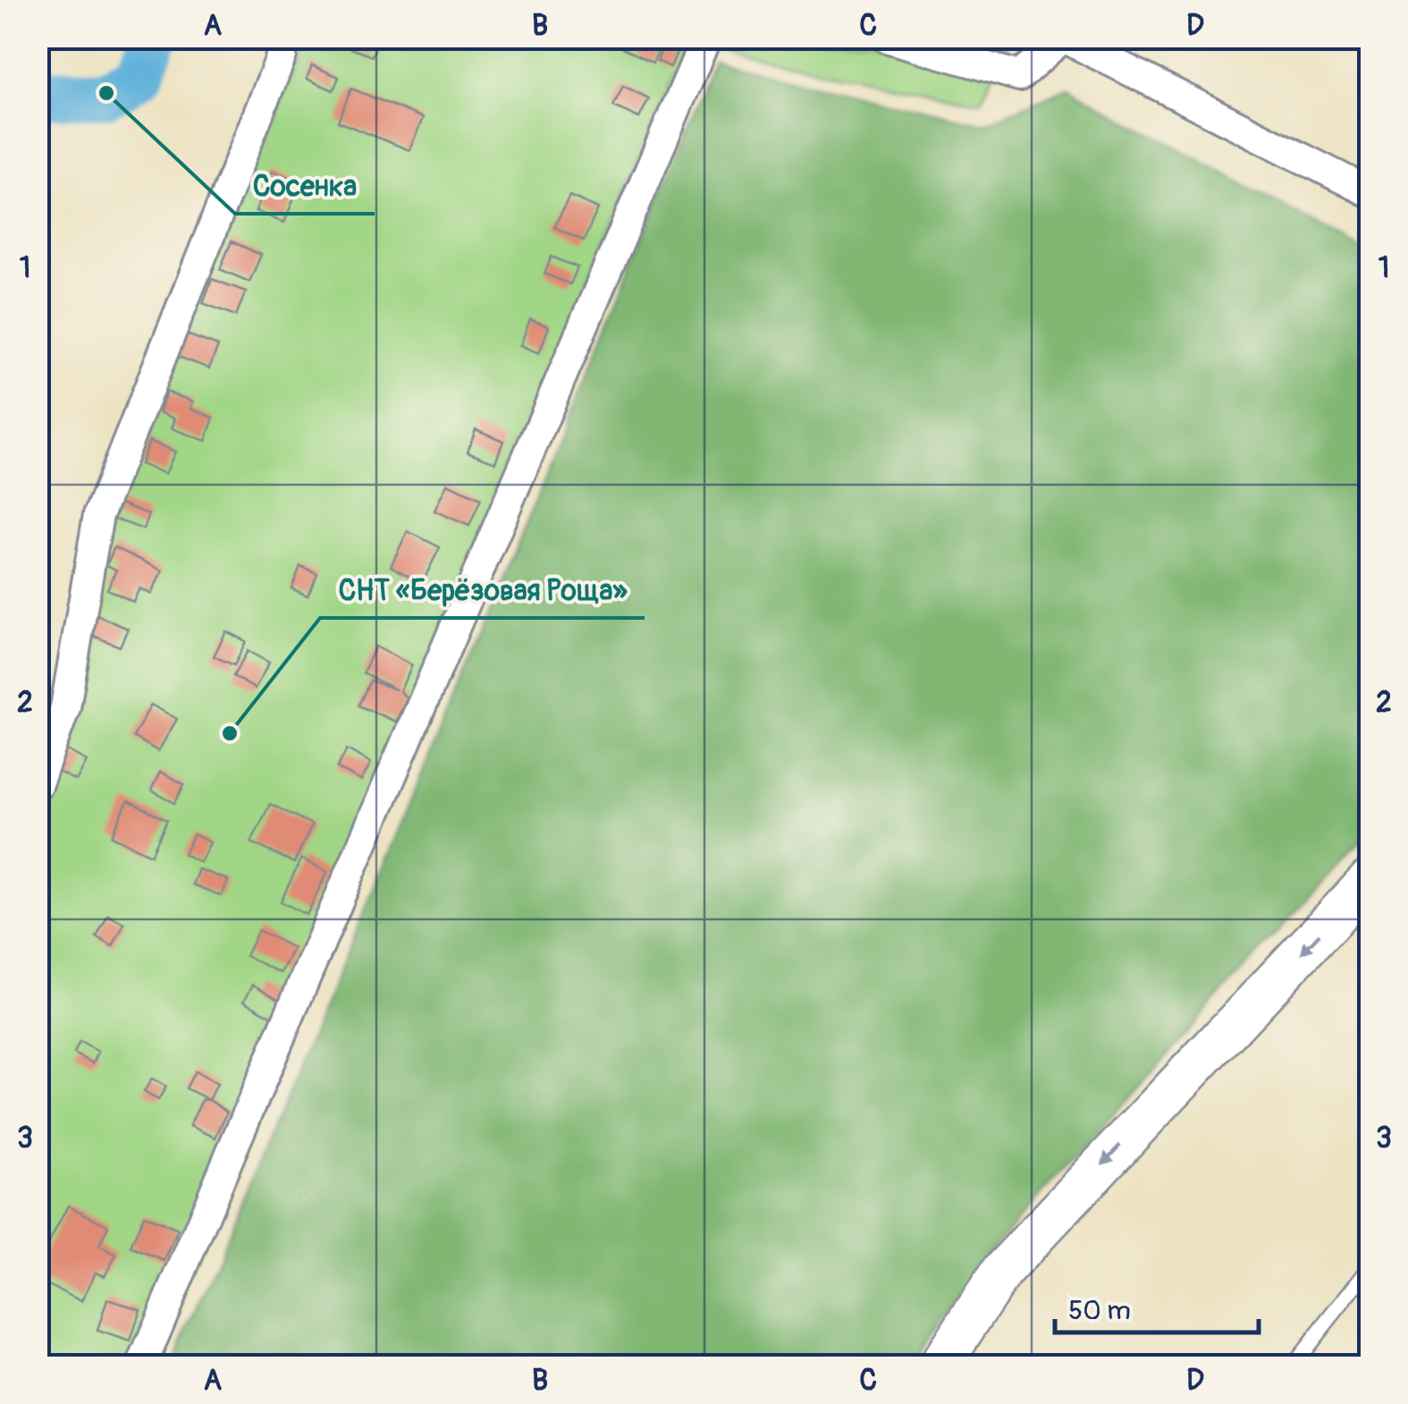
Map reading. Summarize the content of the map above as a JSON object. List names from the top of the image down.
{
  "places": ["Сосенка", "СНТ «Берёзовая Роща»"],
  "scale_bar": "50 m",
  "grid": {
    "columns": [
      "A",
      "B",
      "C",
      "D"
    ],
    "rows": ["1", "2", "3"]
  }
}
